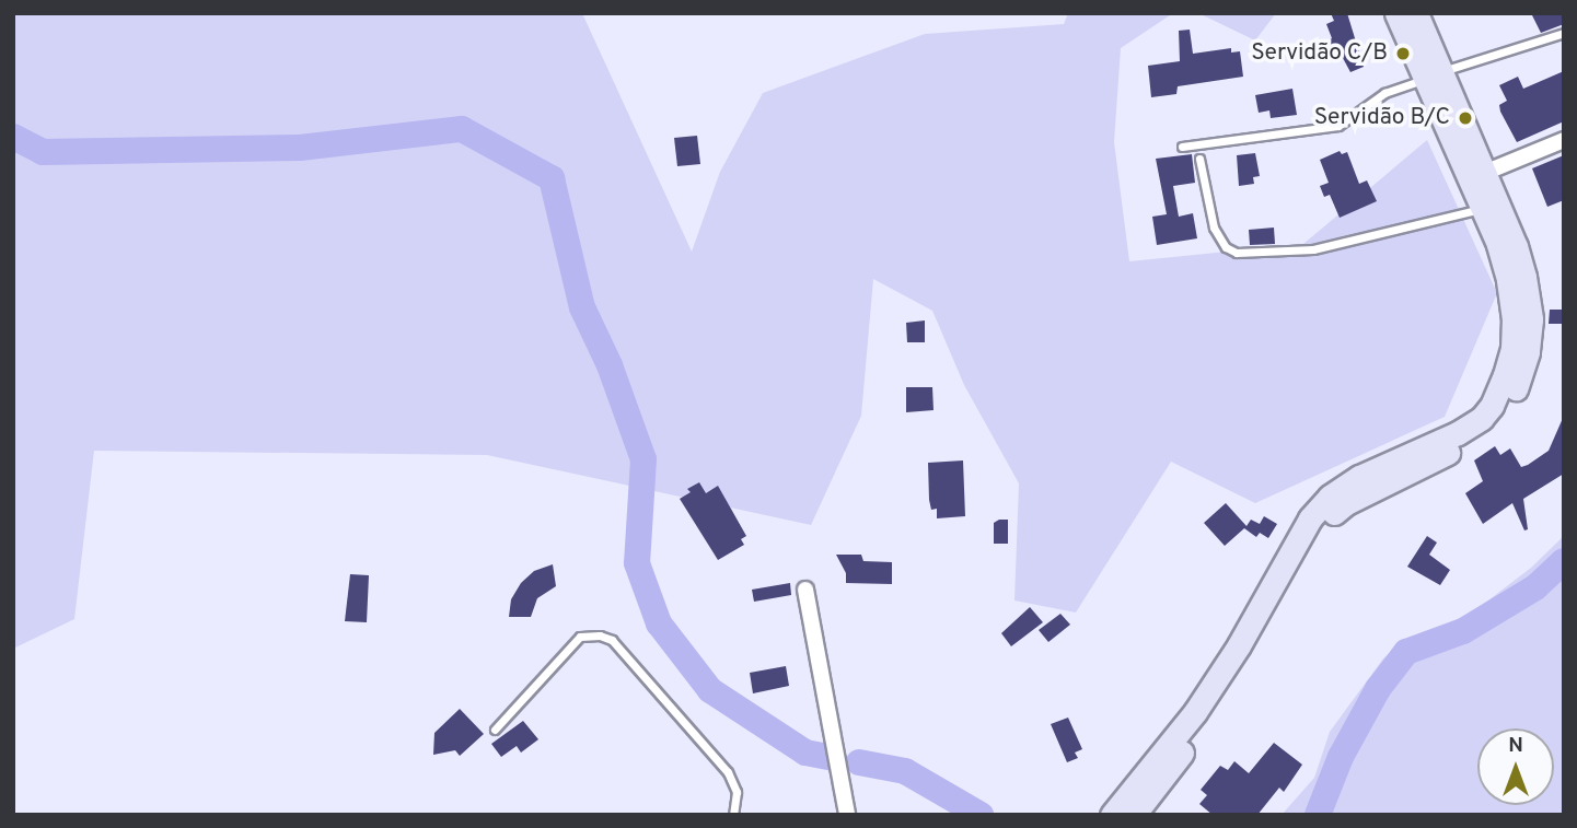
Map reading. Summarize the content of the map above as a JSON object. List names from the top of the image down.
{
  "places": ["Servidão C/B", "Servidão B/C"],
  "north": "top"
}
